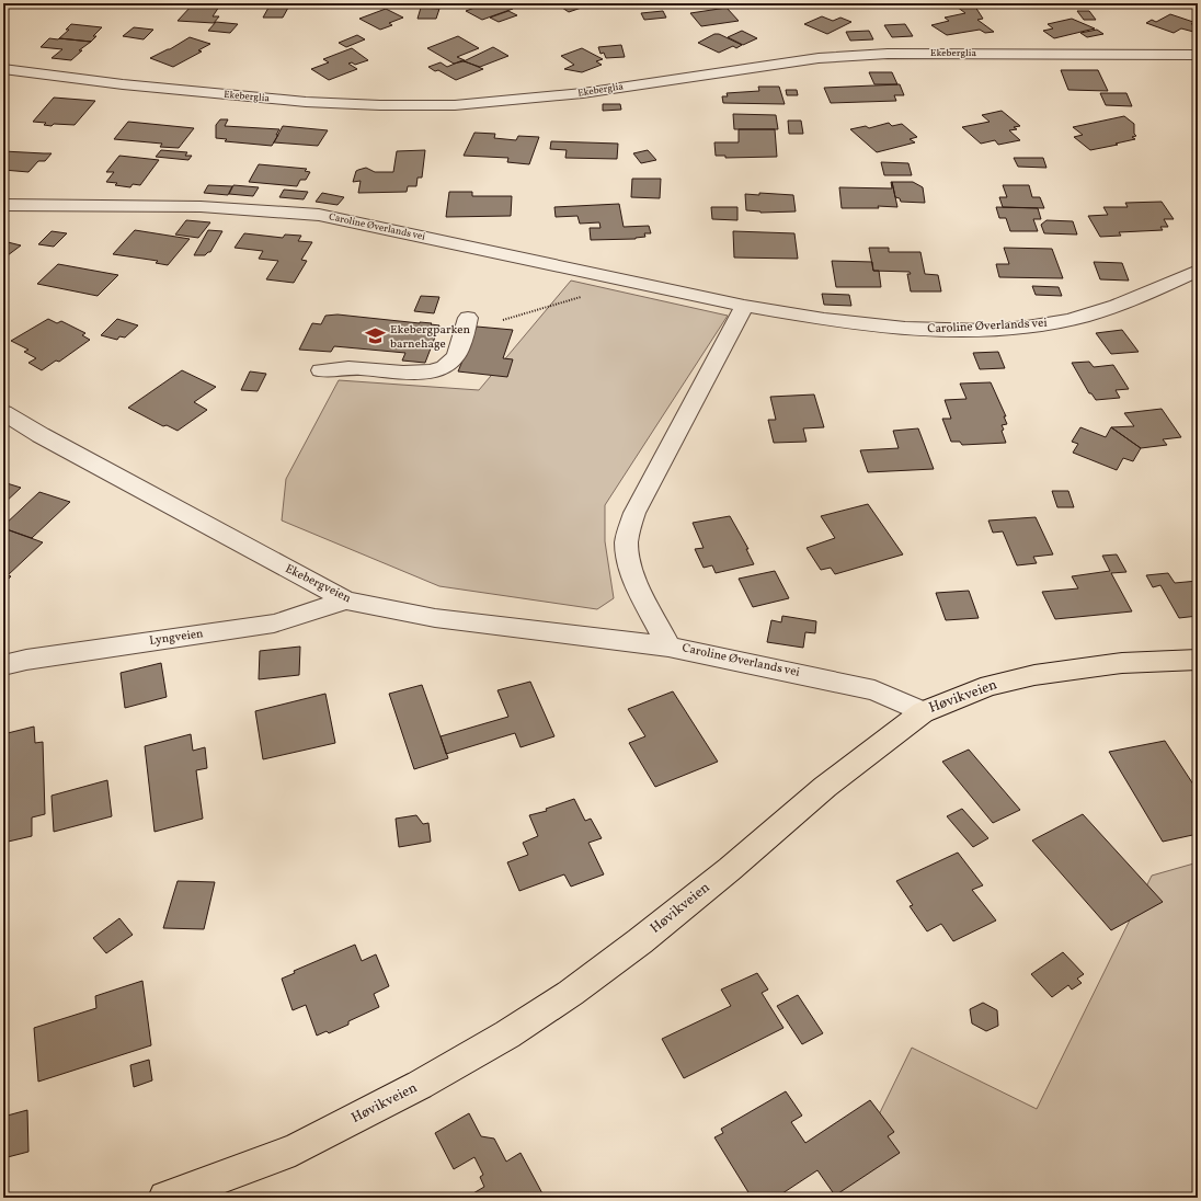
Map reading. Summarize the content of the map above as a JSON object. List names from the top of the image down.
{
  "streets": {
    "main road": ["Høvikveien"],
    "street": [
      "Ekeberglia",
      "Caroline Øverlands vei",
      "Ekebergveien",
      "Lyngveien"
    ]
  },
  "crossings": [
    ["Caroline Øverlands vei", "Ekebergveien"],
    ["Caroline Øverlands vei", "Høvikveien"],
    ["Ekebergveien", "Lyngveien"]
  ],
  "places": {
    "school or university": ["Ekebergparken barnehage"]
  }
}
